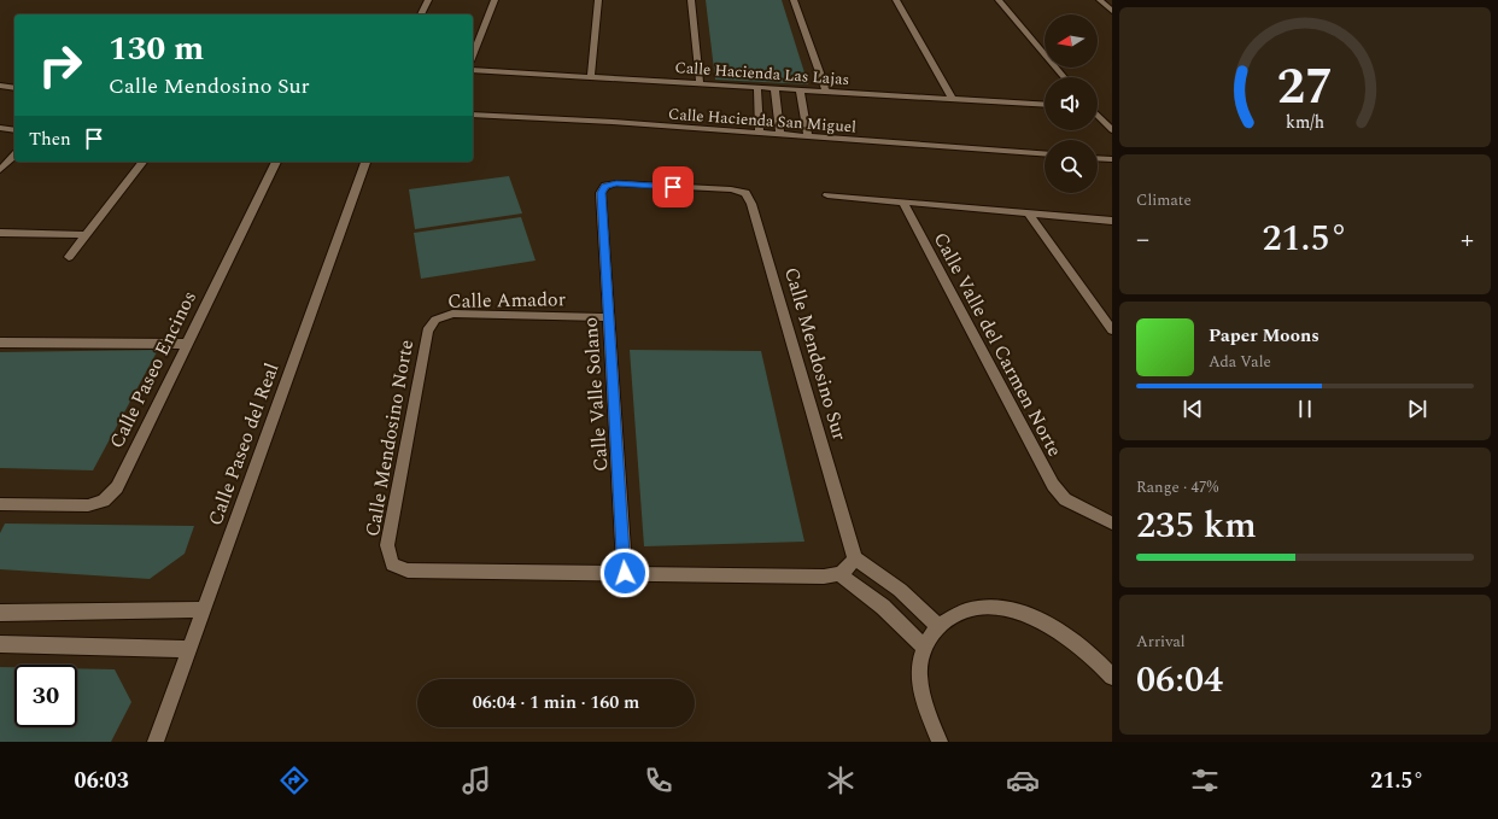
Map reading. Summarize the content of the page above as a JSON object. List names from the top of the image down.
{
  "streets": {
    "street": [
      "Calle Hacienda Las Lajas",
      "Calle Hacienda San Miguel",
      "Calle Amador",
      "Calle Valle del Carmen Norte",
      "Calle Mendosino Sur",
      "Calle Paseo Encinos",
      "Calle Valle Solano",
      "Calle Mendosino Norte",
      "Calle Paseo del Real"
    ]
  },
  "crossings": [
    ["Calle Amador", "Calle Valle Solano"],
    ["Calle Amador", "Calle Mendosino Norte"],
    ["Calle Mendosino Sur", "Calle Valle Solano"],
    ["Calle Valle Solano", "Calle Mendosino Norte"]
  ],
  "north": "left",
  "page": {
    "turn": ["130 m", "Calle Mendosino Sur"],
    "then": "Then",
    "tile": [
      "Climate",
      ["Range · 47%", "235 km"],
      ["Arrival", "06:04"]
    ],
    "heat": ["−", "21.5°", "+"],
    "song": ["Paper Moons", "Ada Vale"],
    "limit": "30",
    "trip": "06:04 · 1 min · 160 m",
    "tabs": ["06:03", "21.5°"],
    "gauge": ["27", "km/h"]
  }
}
